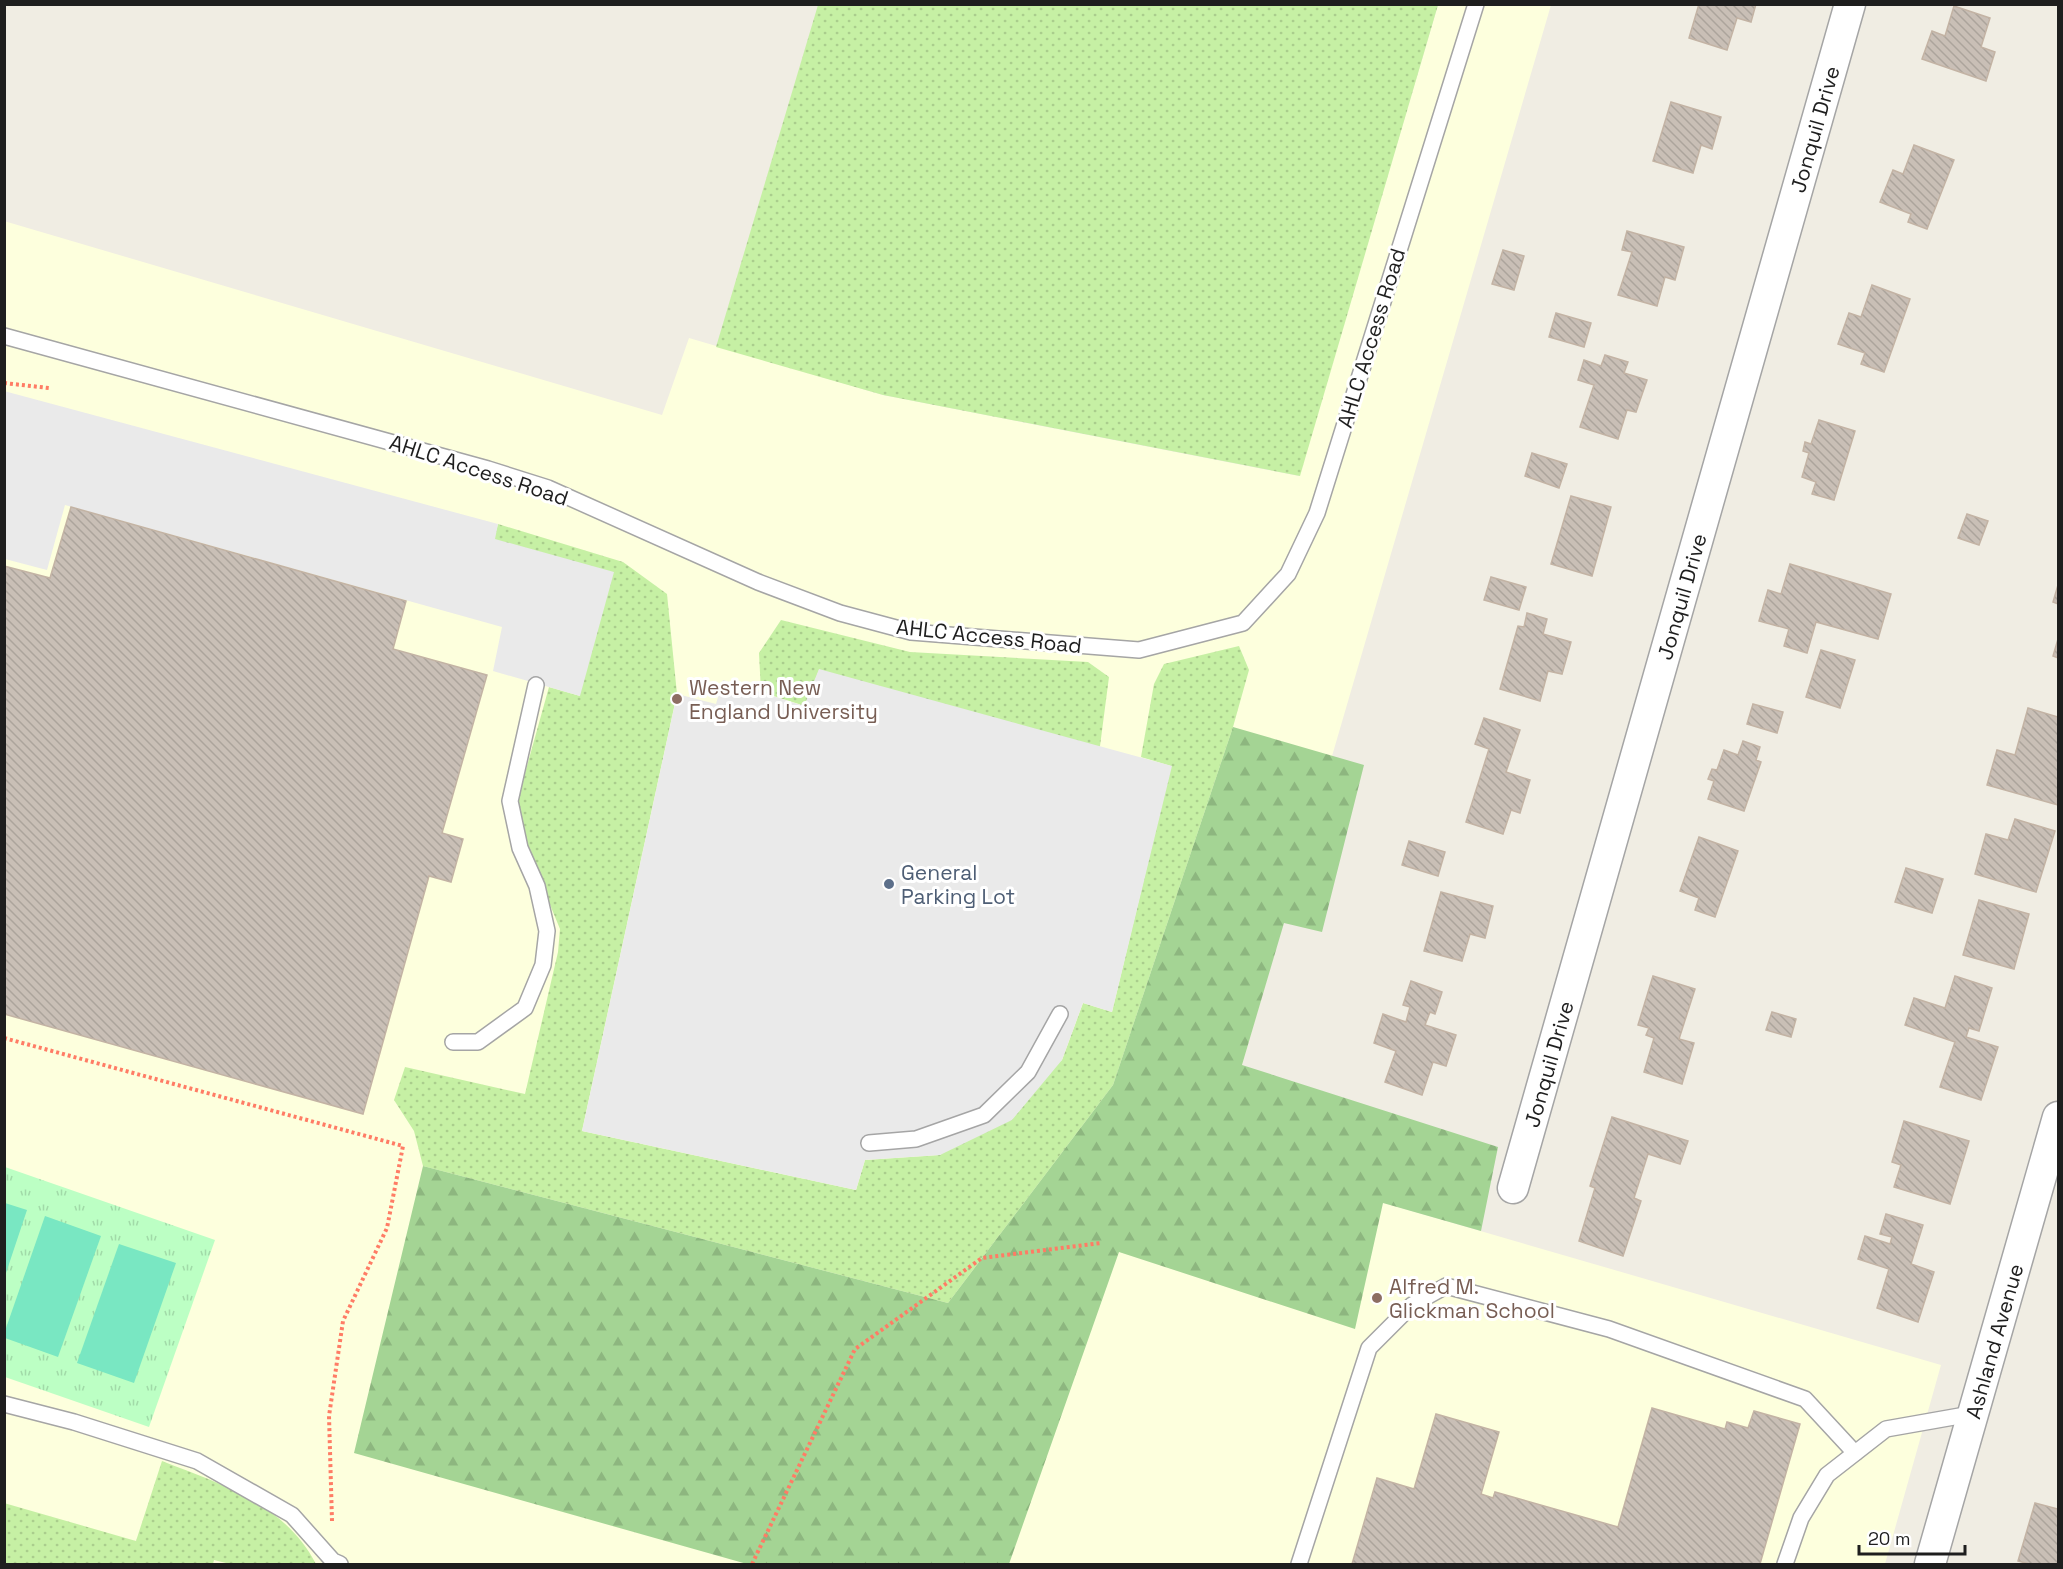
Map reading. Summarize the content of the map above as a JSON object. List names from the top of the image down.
{
  "streets": {
    "street": ["Jonquil Drive", "Ashland Avenue"],
    "lane": ["AHLC Access Road"]
  },
  "places": ["Western New England University", "General Parking Lot", "Alfred M. Glickman School"],
  "scale_bar": "20 m"
}
